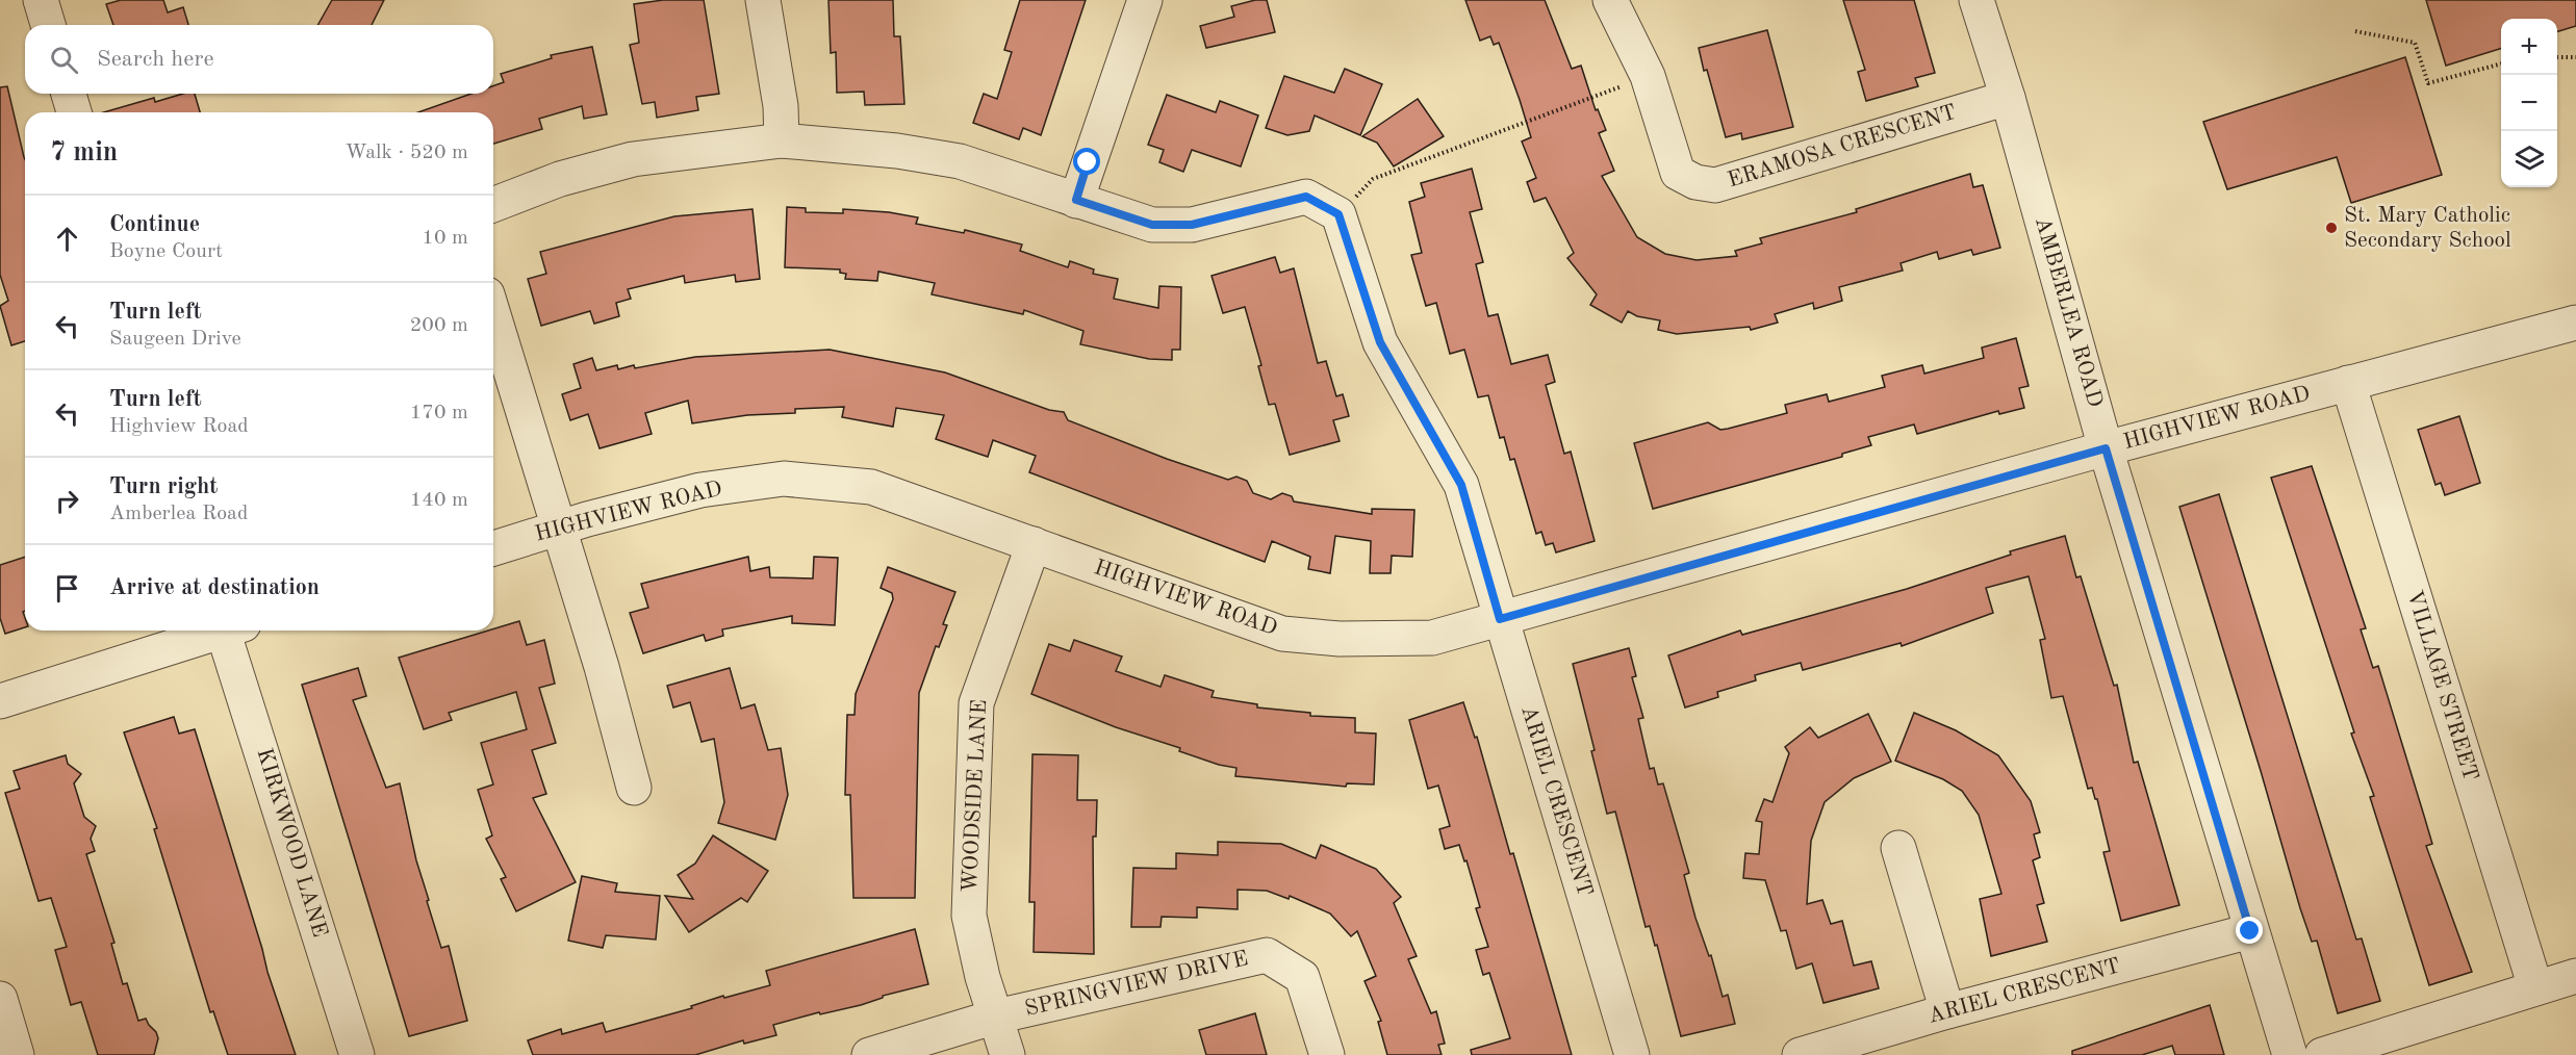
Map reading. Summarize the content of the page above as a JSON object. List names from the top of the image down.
{
  "streets": {
    "street": [
      "ERAMOSA CRESCENT",
      "AMBERLEA ROAD",
      "HIGHVIEW ROAD",
      "VILLAGE STREET",
      "WOODSIDE LANE",
      "ARIEL CRESCENT",
      "KIRKWOOD LANE",
      "SPRINGVIEW DRIVE"
    ]
  },
  "crossings": [
    ["ERAMOSA CRESCENT", "AMBERLEA ROAD"],
    ["AMBERLEA ROAD", "HIGHVIEW ROAD"],
    ["AMBERLEA ROAD", "ARIEL CRESCENT"],
    ["HIGHVIEW ROAD", "VILLAGE STREET"],
    ["HIGHVIEW ROAD", "WOODSIDE LANE"],
    ["HIGHVIEW ROAD", "ARIEL CRESCENT"],
    ["WOODSIDE LANE", "SPRINGVIEW DRIVE"]
  ],
  "places": ["St. Mary Catholic Secondary School"],
  "page": {
    "map_buttons": ["+", "−"],
    "search": "Search here",
    "heading": ["7 min", "Walk · 520 m"],
    "list": [
      ["Continue", "Boyne Court", "10 m"],
      ["Turn left", "Saugeen Drive", "200 m"],
      ["Turn left", "Highview Road", "170 m"],
      ["Turn right", "Amberlea Road", "140 m"],
      "Arrive at destination"
    ]
  }
}
